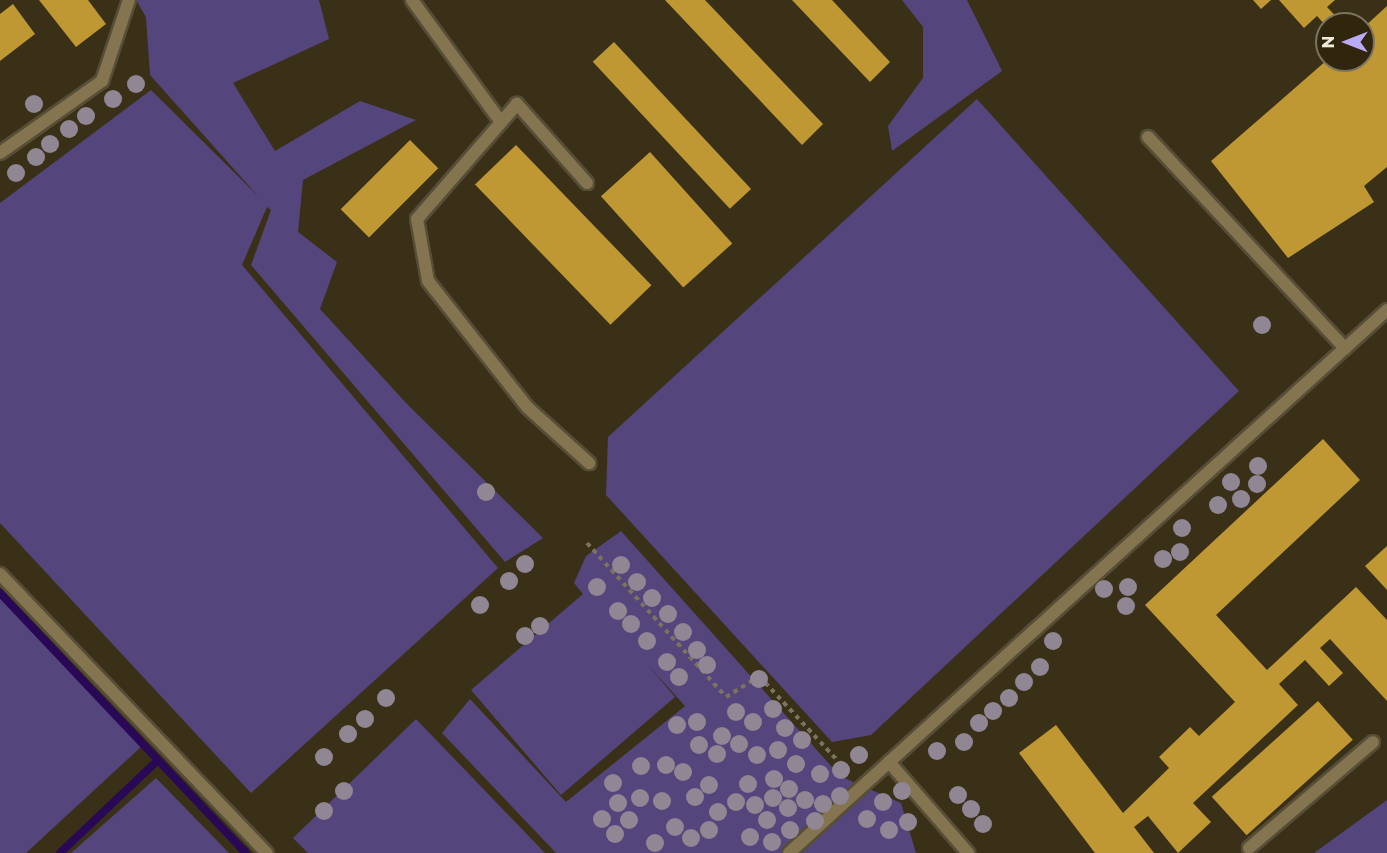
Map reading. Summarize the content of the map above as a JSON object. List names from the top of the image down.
{
  "north": "left"
}
